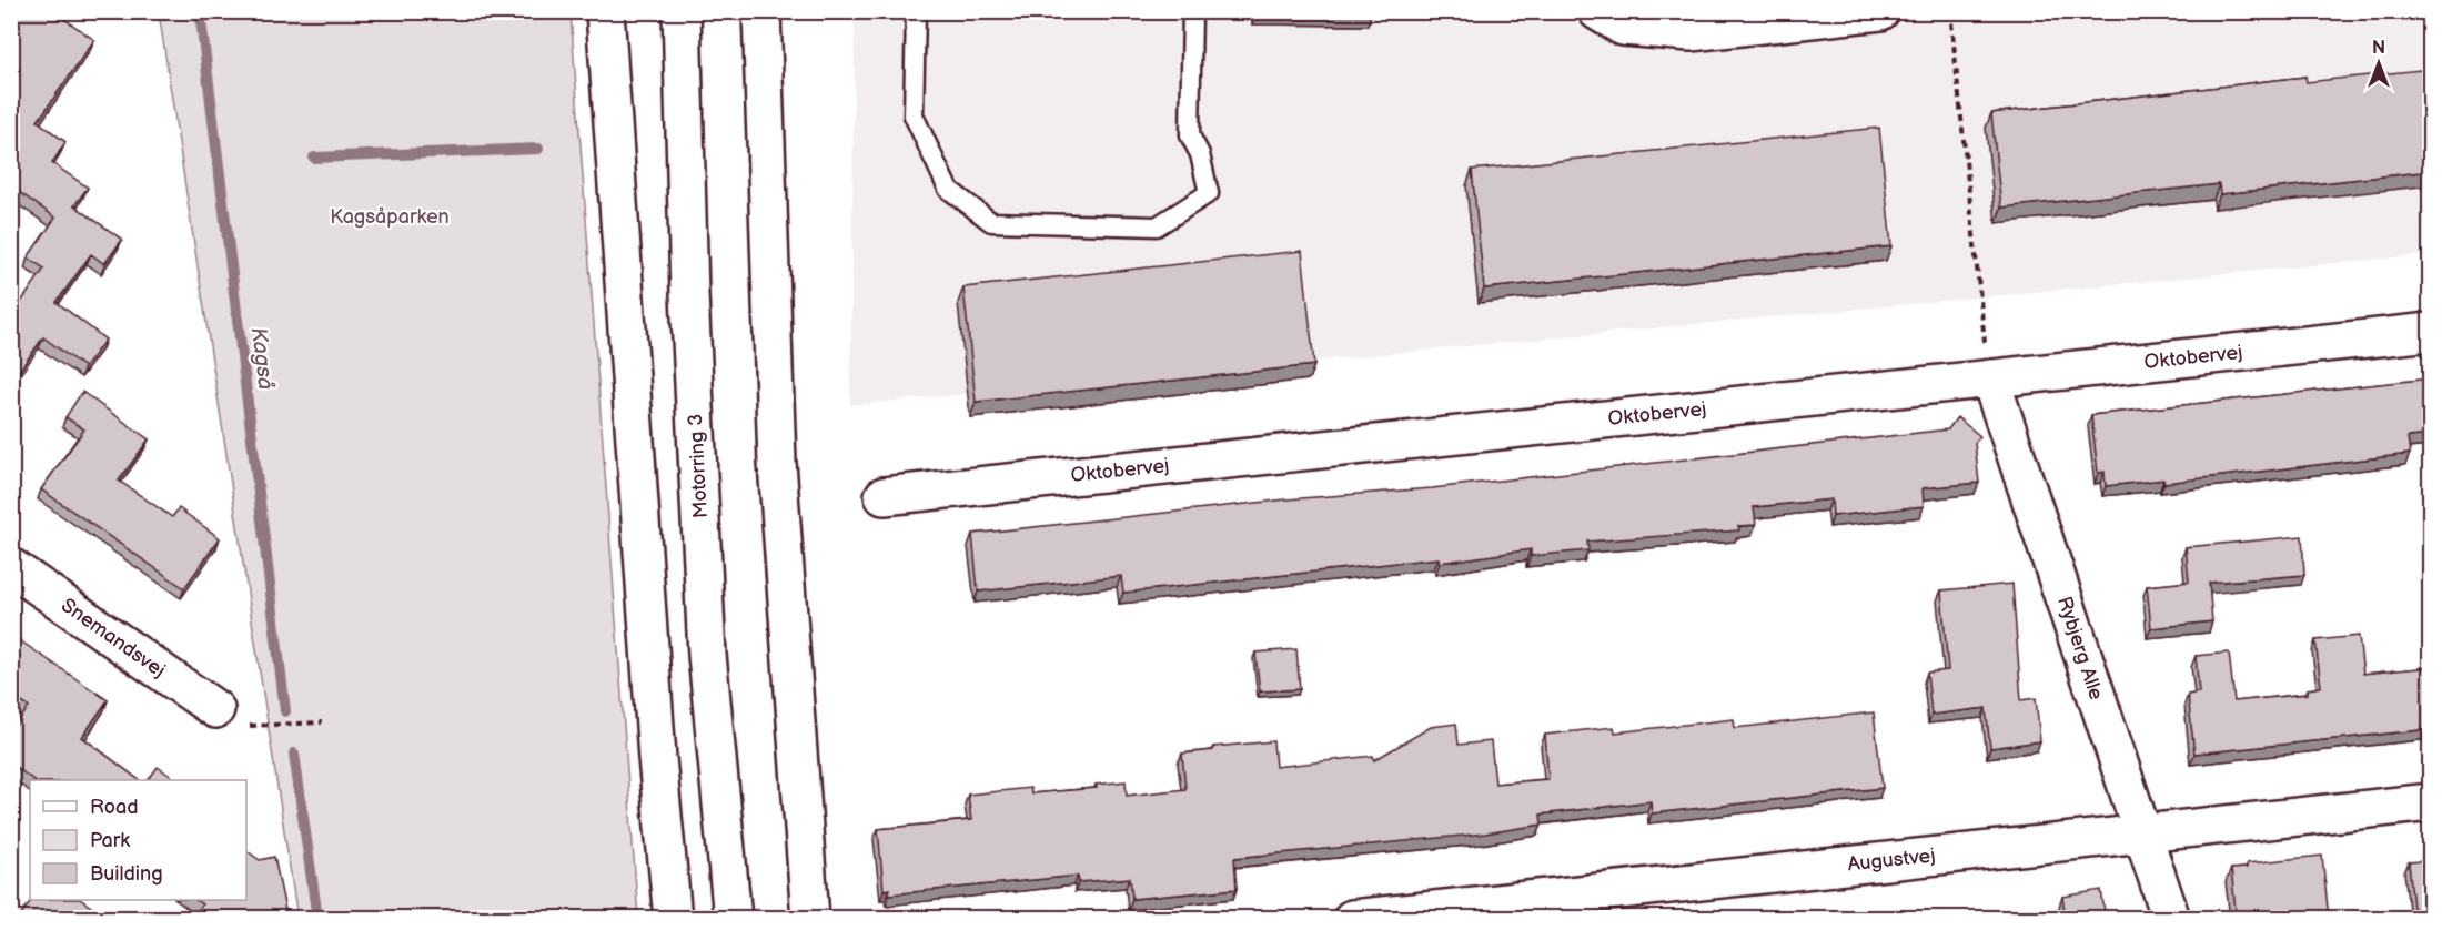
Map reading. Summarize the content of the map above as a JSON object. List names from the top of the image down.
{
  "streets": {
    "main road": [
      "Oktobervej",
      "Motorring 3",
      "Snemandsvej",
      "Rybjerg Alle",
      "Augustvej"
    ]
  },
  "crossings": [
    ["Oktobervej", "Rybjerg Alle"],
    ["Rybjerg Alle", "Augustvej"]
  ],
  "water": ["Kagså"],
  "parks": ["Kagsåparken"],
  "legend": ["Road", "Park", "Building"],
  "north": "top"
}
